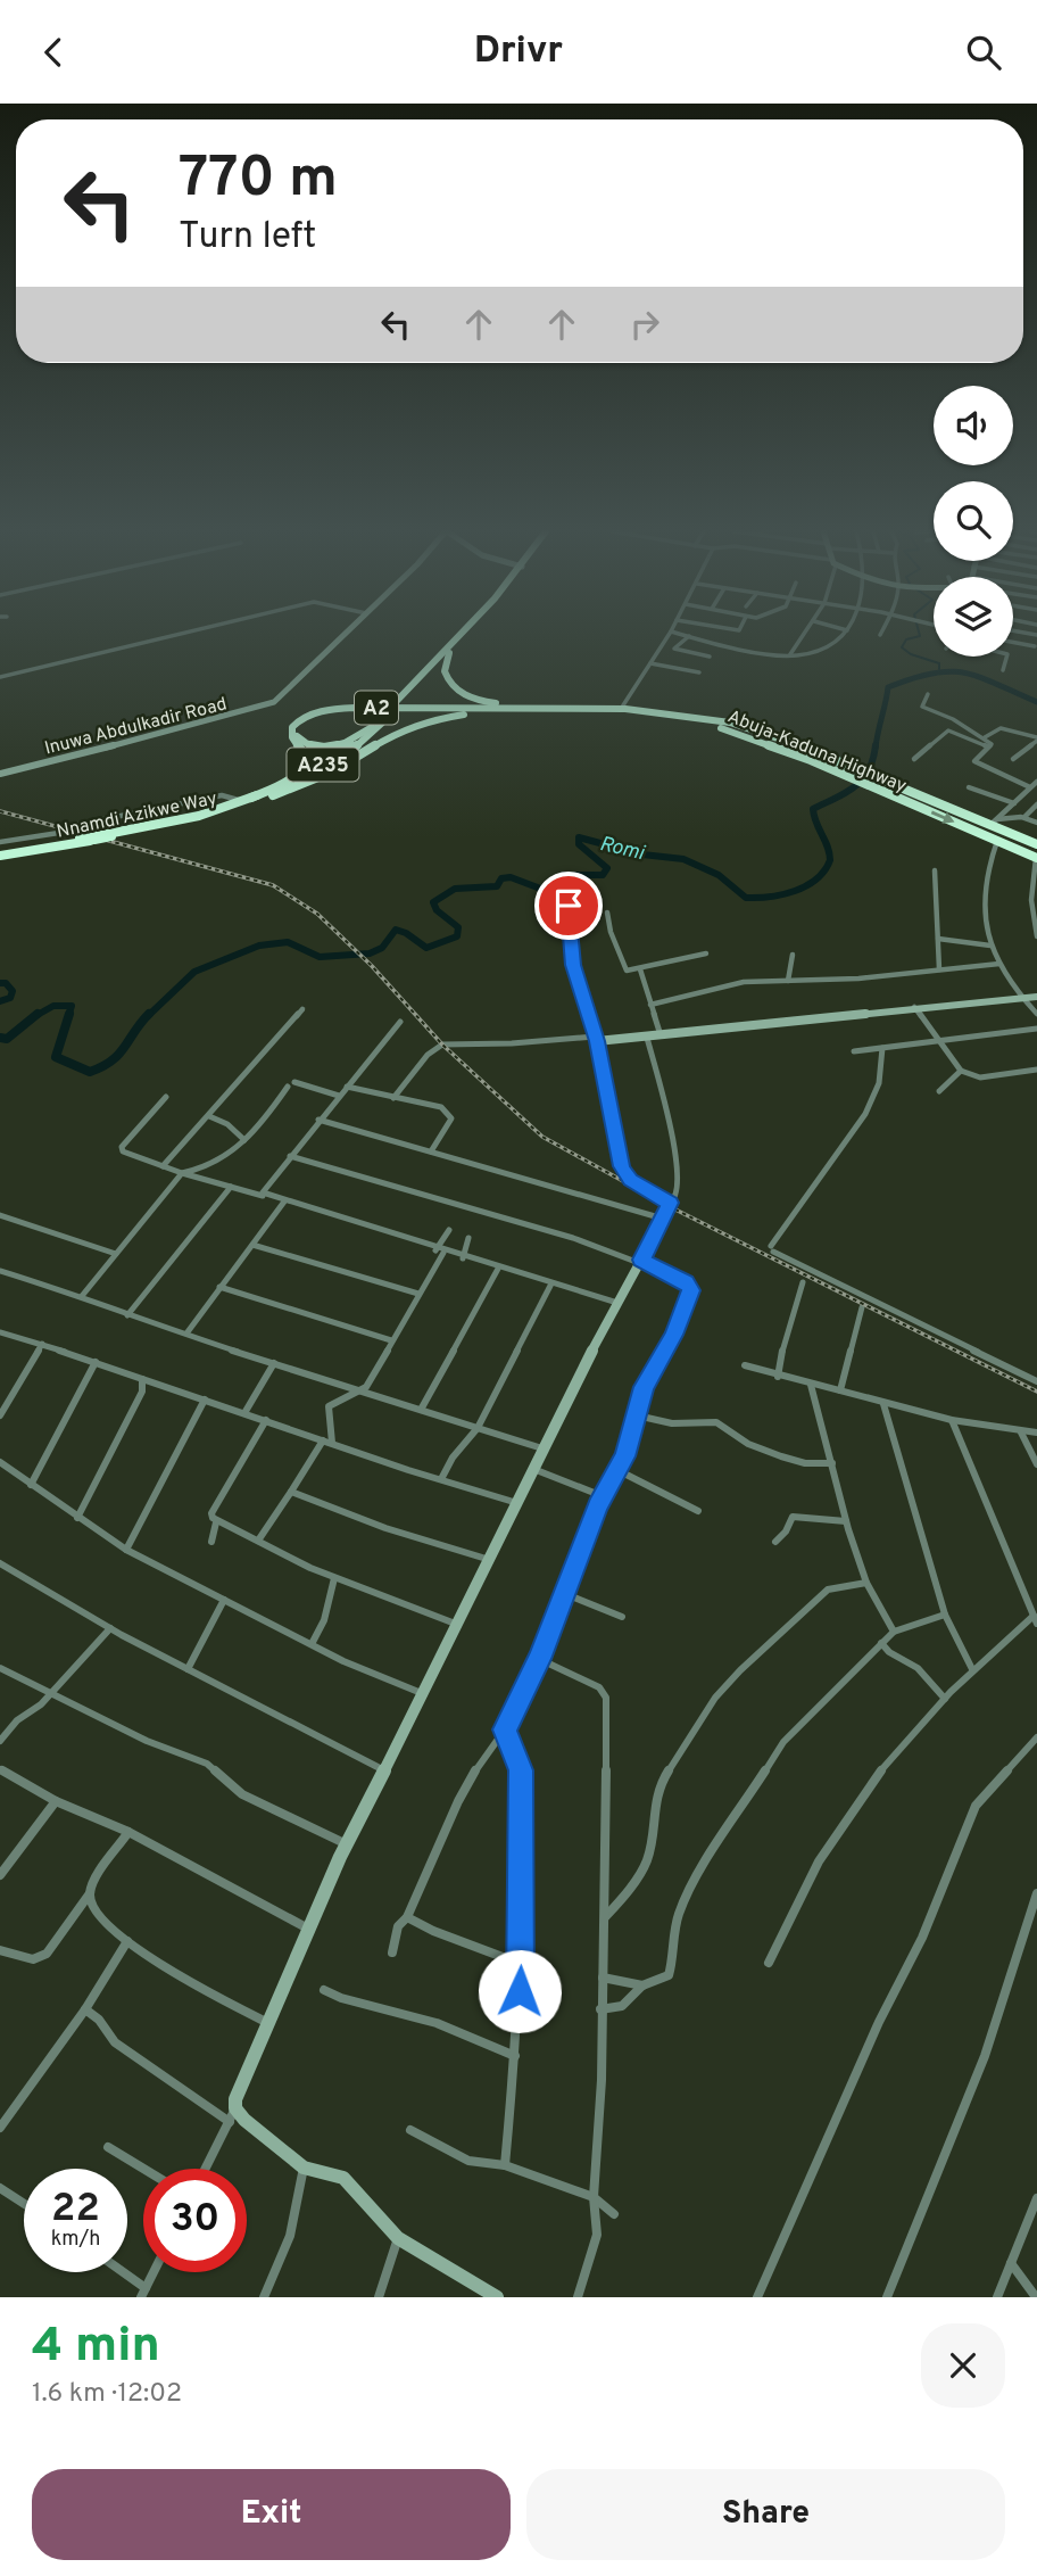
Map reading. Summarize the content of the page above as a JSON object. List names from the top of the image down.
{
  "streets": {
    "highway": [
      "A2",
      "Abuja-Kaduna Highway",
      "A235",
      "Nnamdi Azikwe Way"
    ],
    "street": ["Inuwa Abdulkadir Road"]
  },
  "crossings": [
    ["A2", "Abuja-Kaduna Highway"],
    ["A2", "Nnamdi Azikwe Way"]
  ],
  "water": ["Romi"],
  "page": {
    "header": "Drivr",
    "turn": ["770 m", "Turn left"],
    "speed": "22 km/h",
    "limit": "30",
    "heading": ["4 min", "1.6 km · 12:02"],
    "buttons": ["Exit", "Share"]
  }
}
